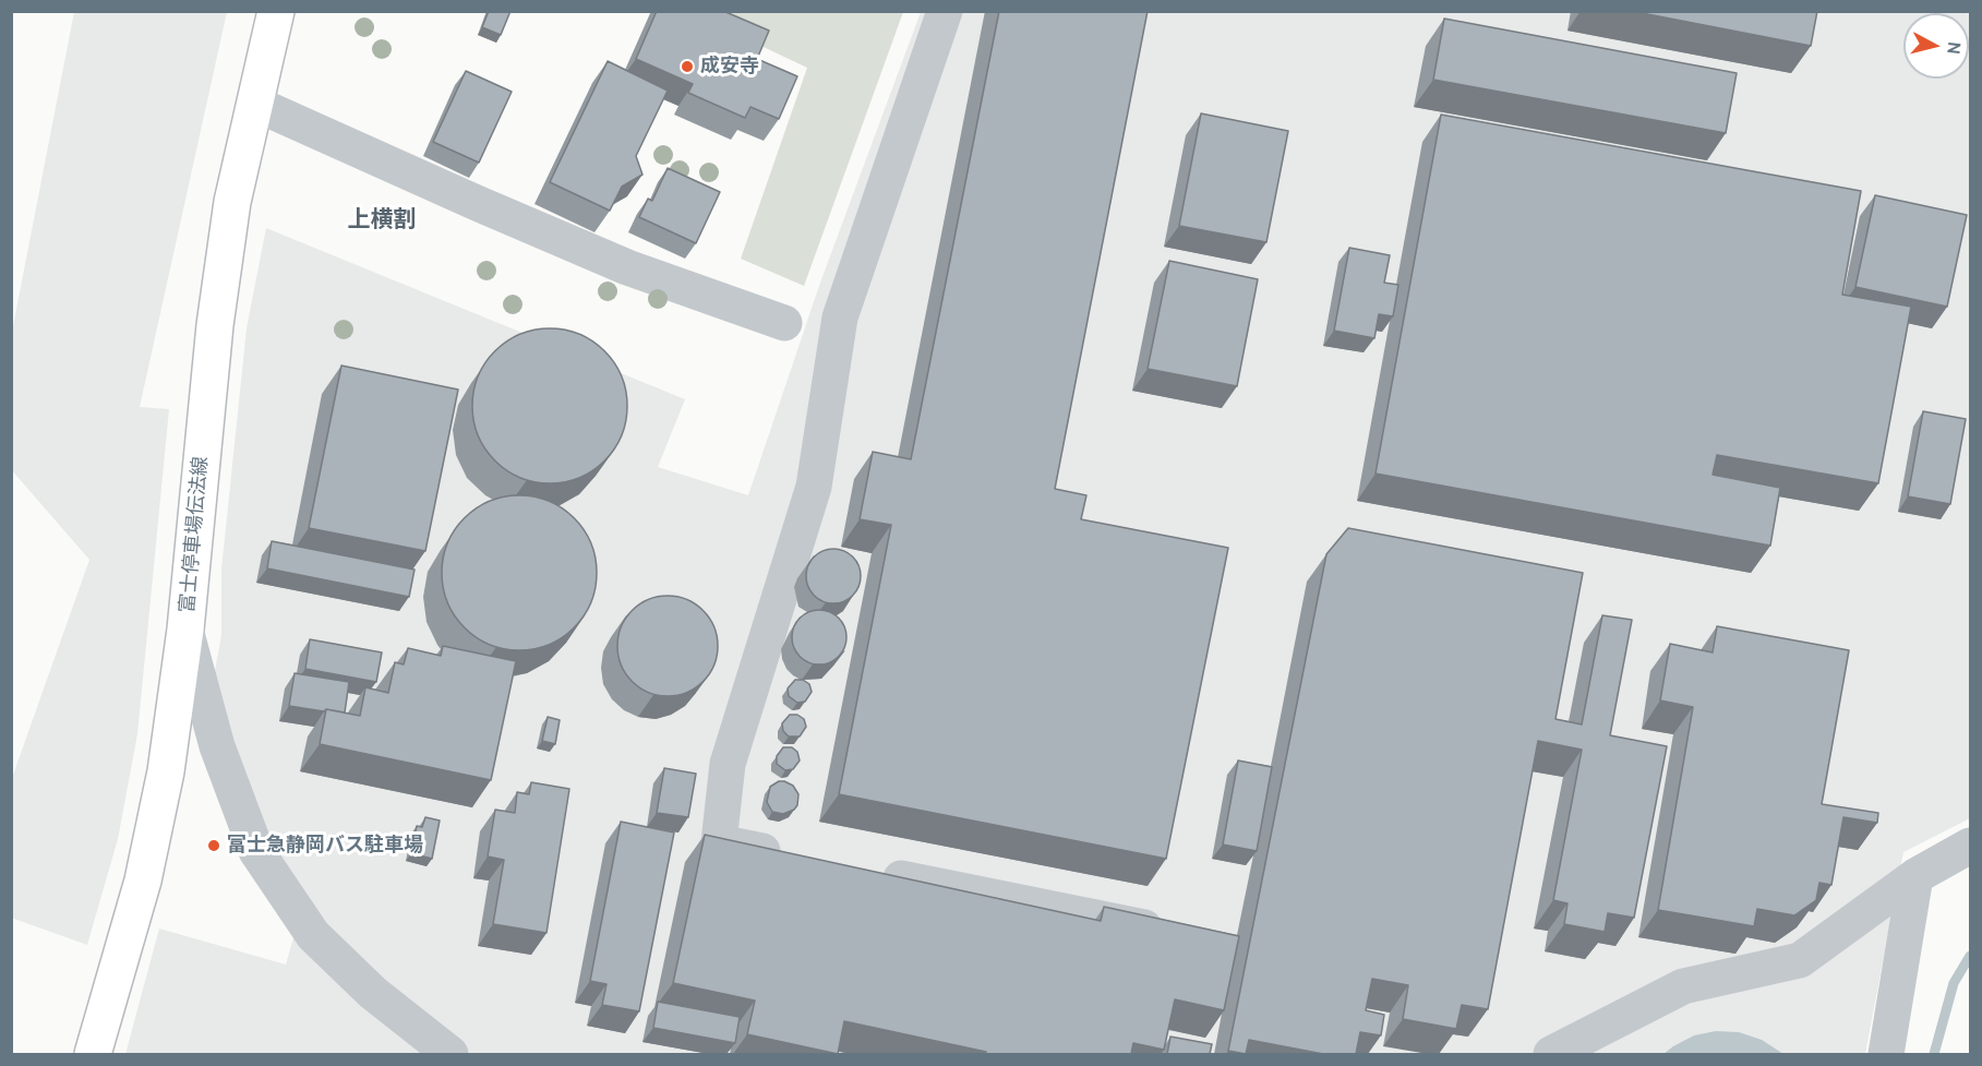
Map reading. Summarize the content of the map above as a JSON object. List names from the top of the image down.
{
  "streets": {
    "main road": ["富士停車場伝法線"]
  },
  "districts": ["上横割"],
  "places": ["成安寺", "富士急静岡バス駐車場"],
  "north": "right"
}
